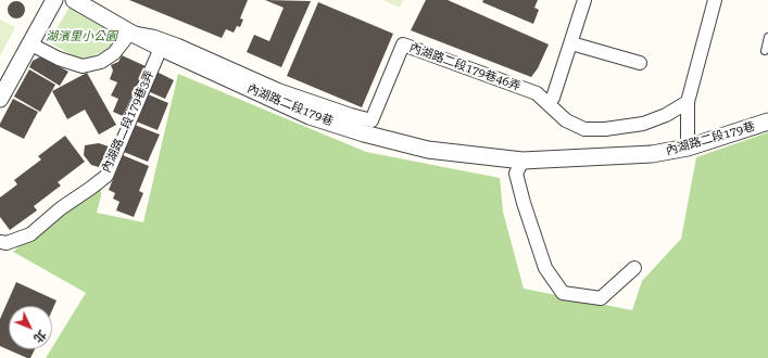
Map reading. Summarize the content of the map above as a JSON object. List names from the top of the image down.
{
  "streets": {
    "street": ["內湖路二段179巷46弄", "內湖路二段179巷", "內湖路二段179巷3弄"]
  },
  "crossings": [
    ["內湖路二段179巷46弄", "內湖路二段179巷"],
    ["內湖路二段179巷", "內湖路二段179巷3弄"]
  ],
  "parks": ["湖濱里小公園"],
  "north": "bottom right"
}
